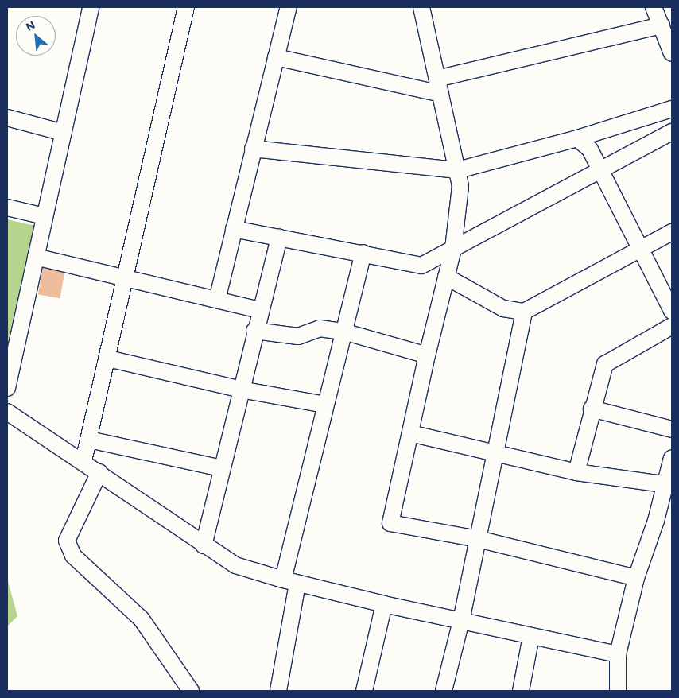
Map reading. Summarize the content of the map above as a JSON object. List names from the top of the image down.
{
  "north": "top left"
}
